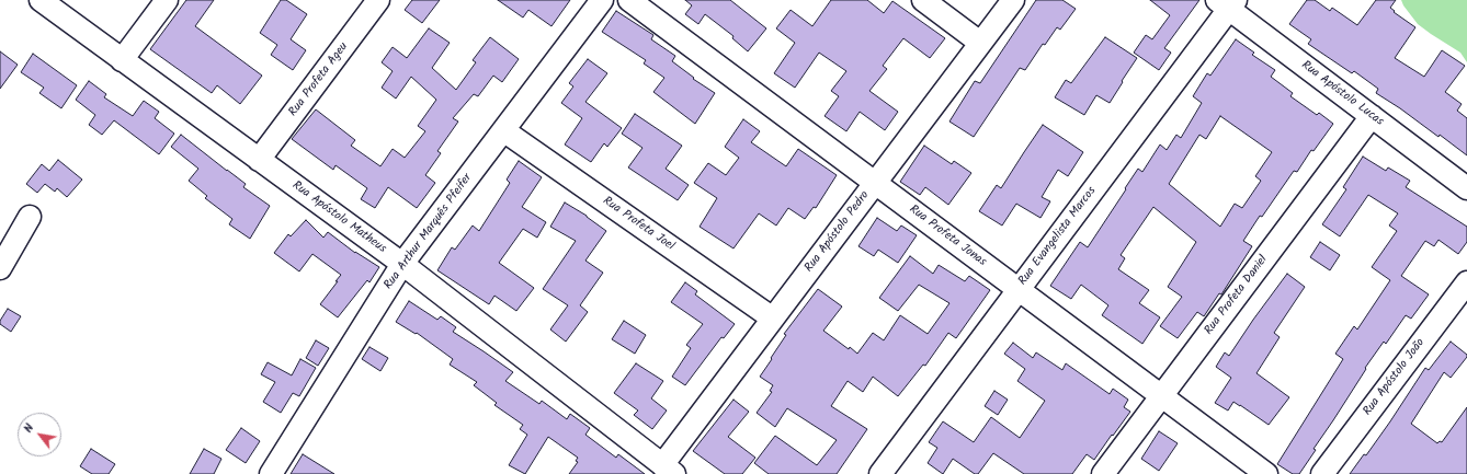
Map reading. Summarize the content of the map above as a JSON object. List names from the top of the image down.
{
  "streets": {
    "street": [
      "Rua Profeta Ageu",
      "Rua Apóstolo Lucas",
      "Rua Apóstolo Matheus",
      "Rua Profeta Joel",
      "Rua Arthur Marquês Pfeifer",
      "Rua Apóstolo Pedro",
      "Rua Profeta Jonas",
      "Rua Evangelista Marcos",
      "Rua Profeta Daniel",
      "Rua Apóstolo João"
    ]
  },
  "crossings": [
    ["Rua Profeta Ageu", "Rua Apóstolo Matheus"],
    ["Rua Apóstolo Lucas", "Rua Evangelista Marcos"],
    ["Rua Apóstolo Lucas", "Rua Profeta Daniel"],
    ["Rua Apóstolo Matheus", "Rua Arthur Marquês Pfeifer"],
    ["Rua Apóstolo Matheus", "Rua Apóstolo Pedro"],
    ["Rua Profeta Joel", "Rua Arthur Marquês Pfeifer"],
    ["Rua Profeta Joel", "Rua Apóstolo Pedro"],
    ["Rua Apóstolo Pedro", "Rua Profeta Jonas"],
    ["Rua Profeta Jonas", "Rua Evangelista Marcos"],
    ["Rua Profeta Jonas", "Rua Profeta Daniel"]
  ],
  "north": "top left"
}
